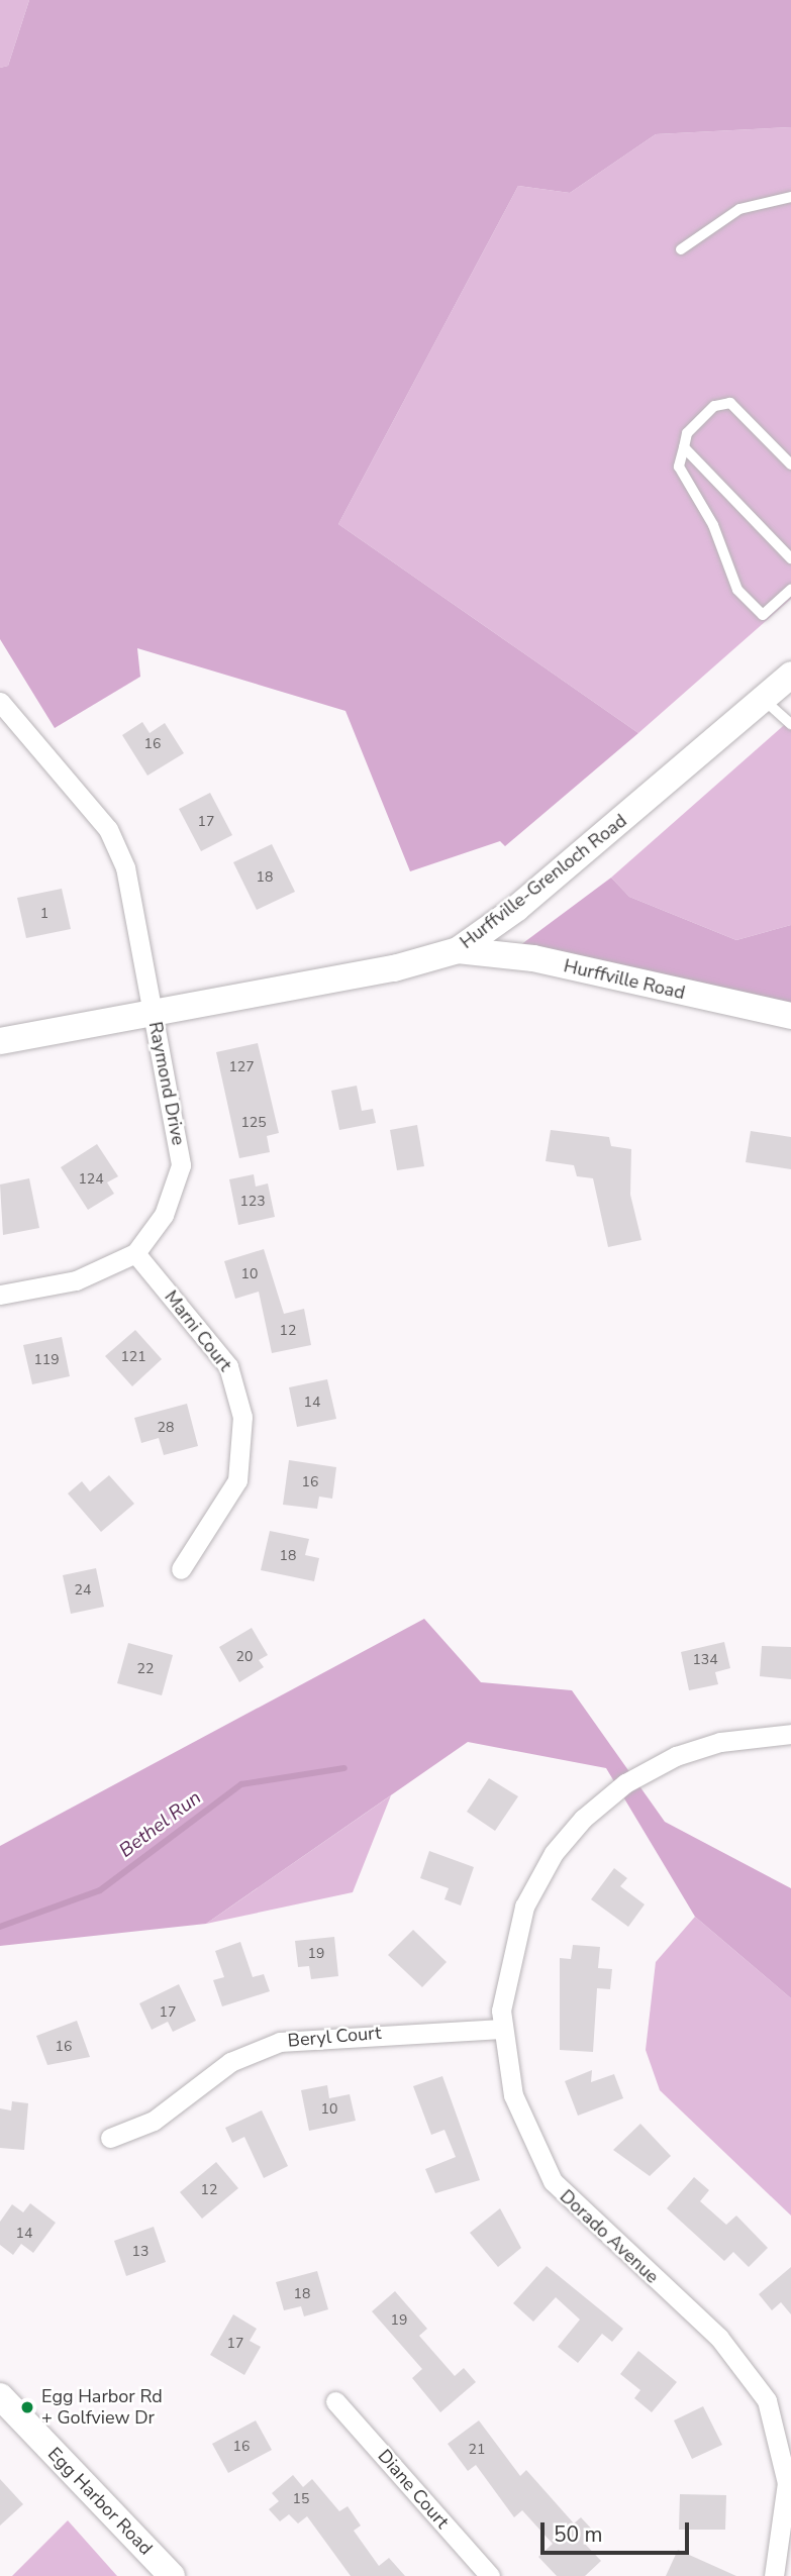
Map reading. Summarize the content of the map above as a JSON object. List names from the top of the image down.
{
  "streets": {
    "main road": ["Hurffville-Grenloch Road", "Hurffville Road", "Egg Harbor Road"],
    "street": [
      "Raymond Drive",
      "Marni Court",
      "Beryl Court",
      "Dorado Avenue",
      "Diane Court"
    ]
  },
  "crossings": [
    ["Hurffville-Grenloch Road", "Hurffville Road"],
    ["Hurffville-Grenloch Road", "Raymond Drive"],
    ["Raymond Drive", "Marni Court"],
    ["Beryl Court", "Dorado Avenue"]
  ],
  "water": ["Bethel Run"],
  "places": ["Egg Harbor Rd + Golfview Dr"],
  "house_numbers": [
    "16",
    "17",
    "18",
    "1",
    "127",
    "125",
    "124",
    "123",
    "10",
    "12",
    "121",
    "119",
    "14",
    "28",
    "16",
    "18",
    "24",
    "20",
    "134",
    "22",
    "19",
    "17",
    "16",
    "10",
    "12",
    "14",
    "13",
    "18",
    "19",
    "17",
    "16",
    "21",
    "15"
  ],
  "scale_bar": "50 m"
}
